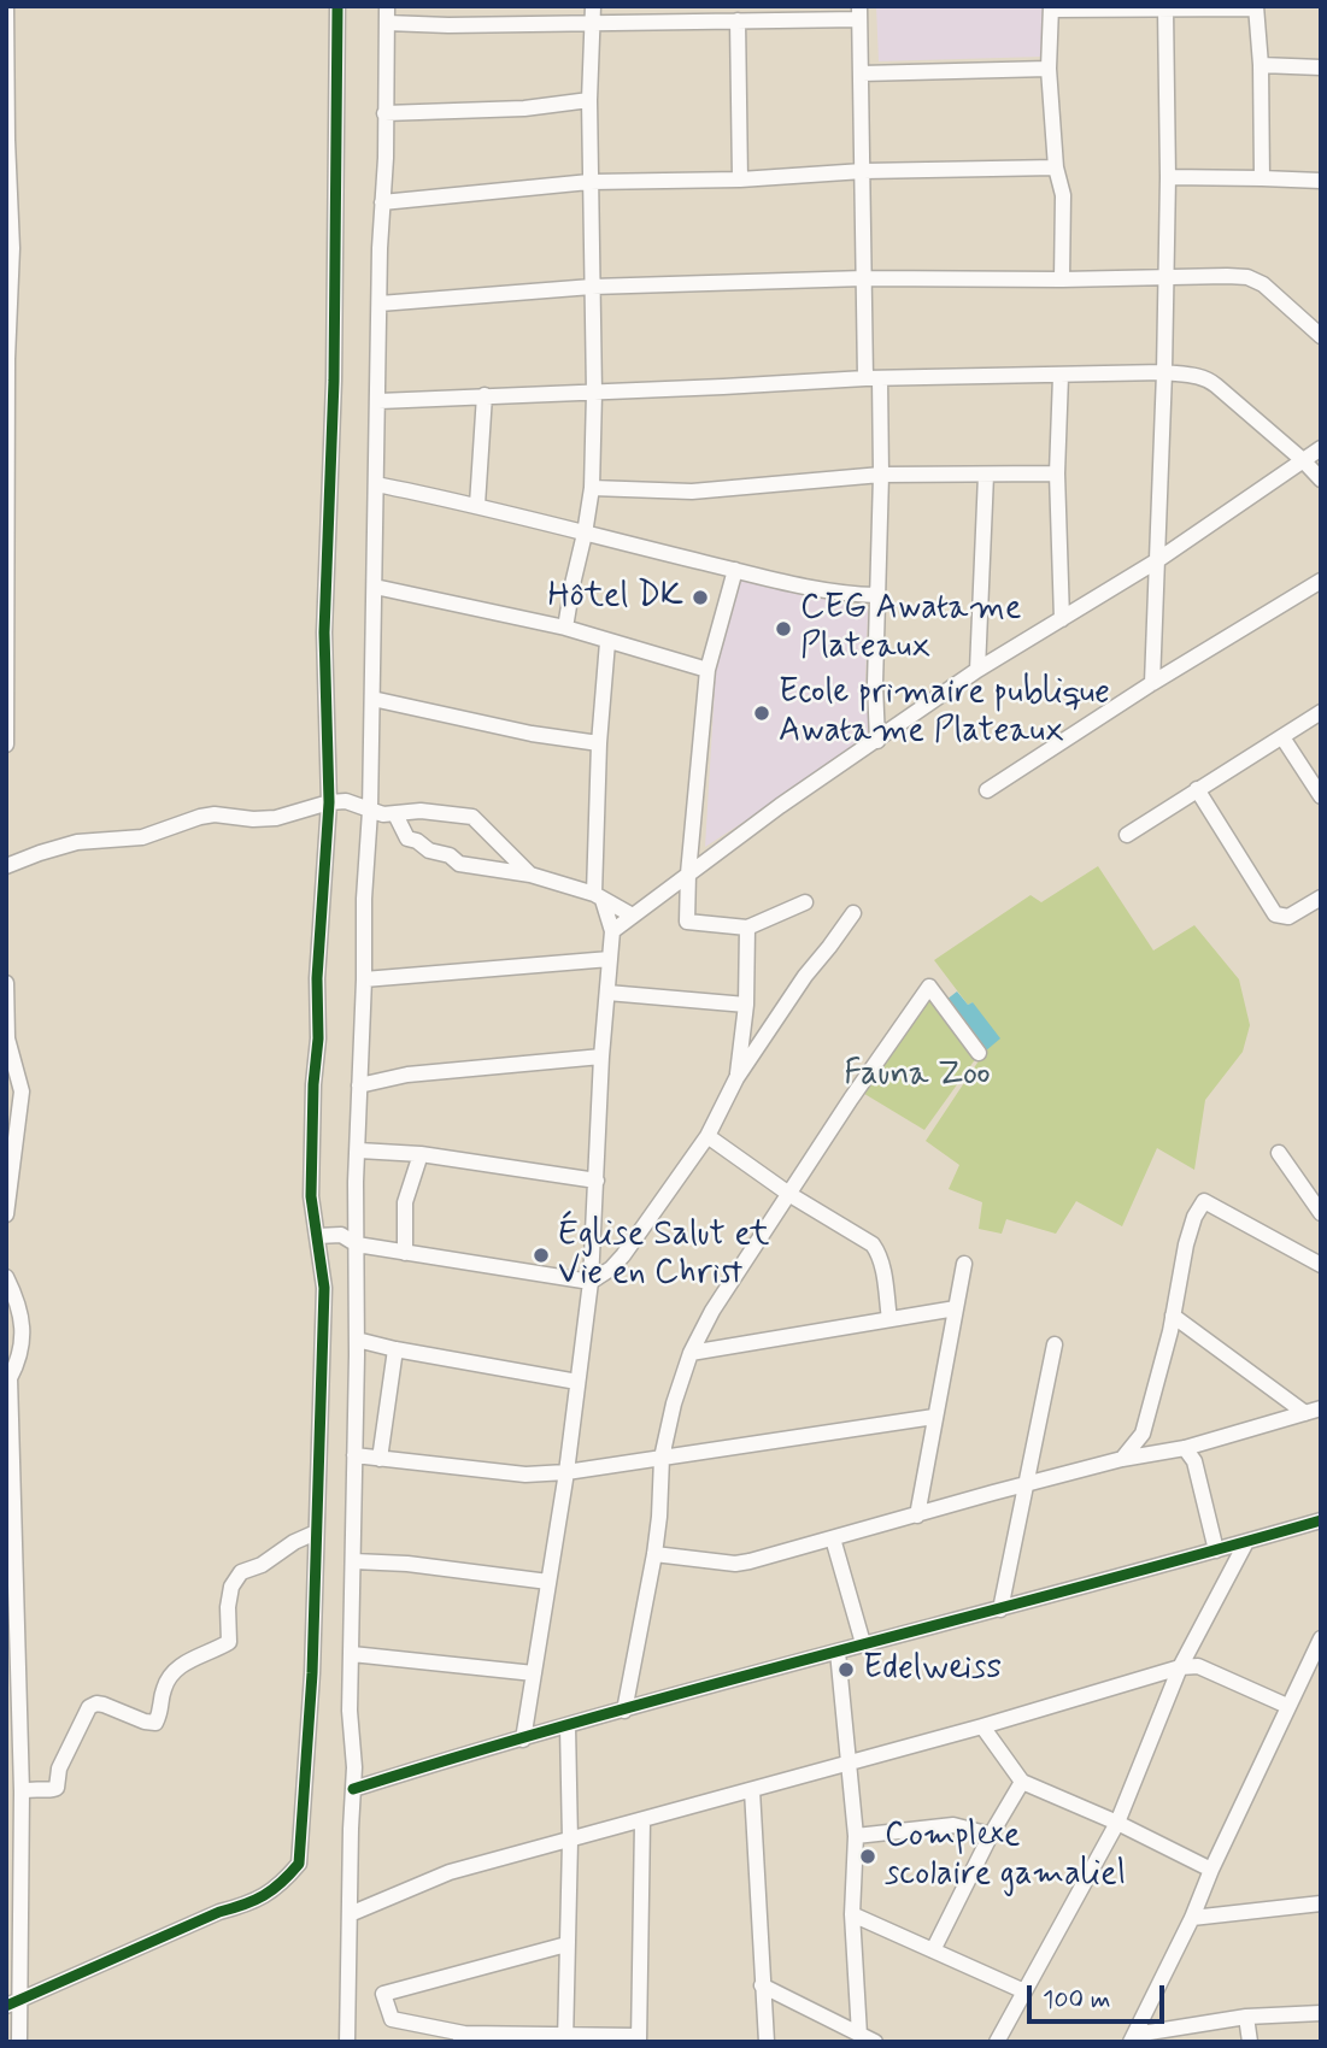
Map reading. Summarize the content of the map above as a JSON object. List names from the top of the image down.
{
  "parks": ["Fauna Zoo"],
  "places": [
    "Hôtel DK",
    "CEG Awatame Plateaux",
    "Ecole primaire publique Awatame Plateaux",
    "Église Salut et Vie en Christ",
    "Edelweiss",
    "Complexe scolaire gamaliel"
  ],
  "scale_bar": "100 m"
}
